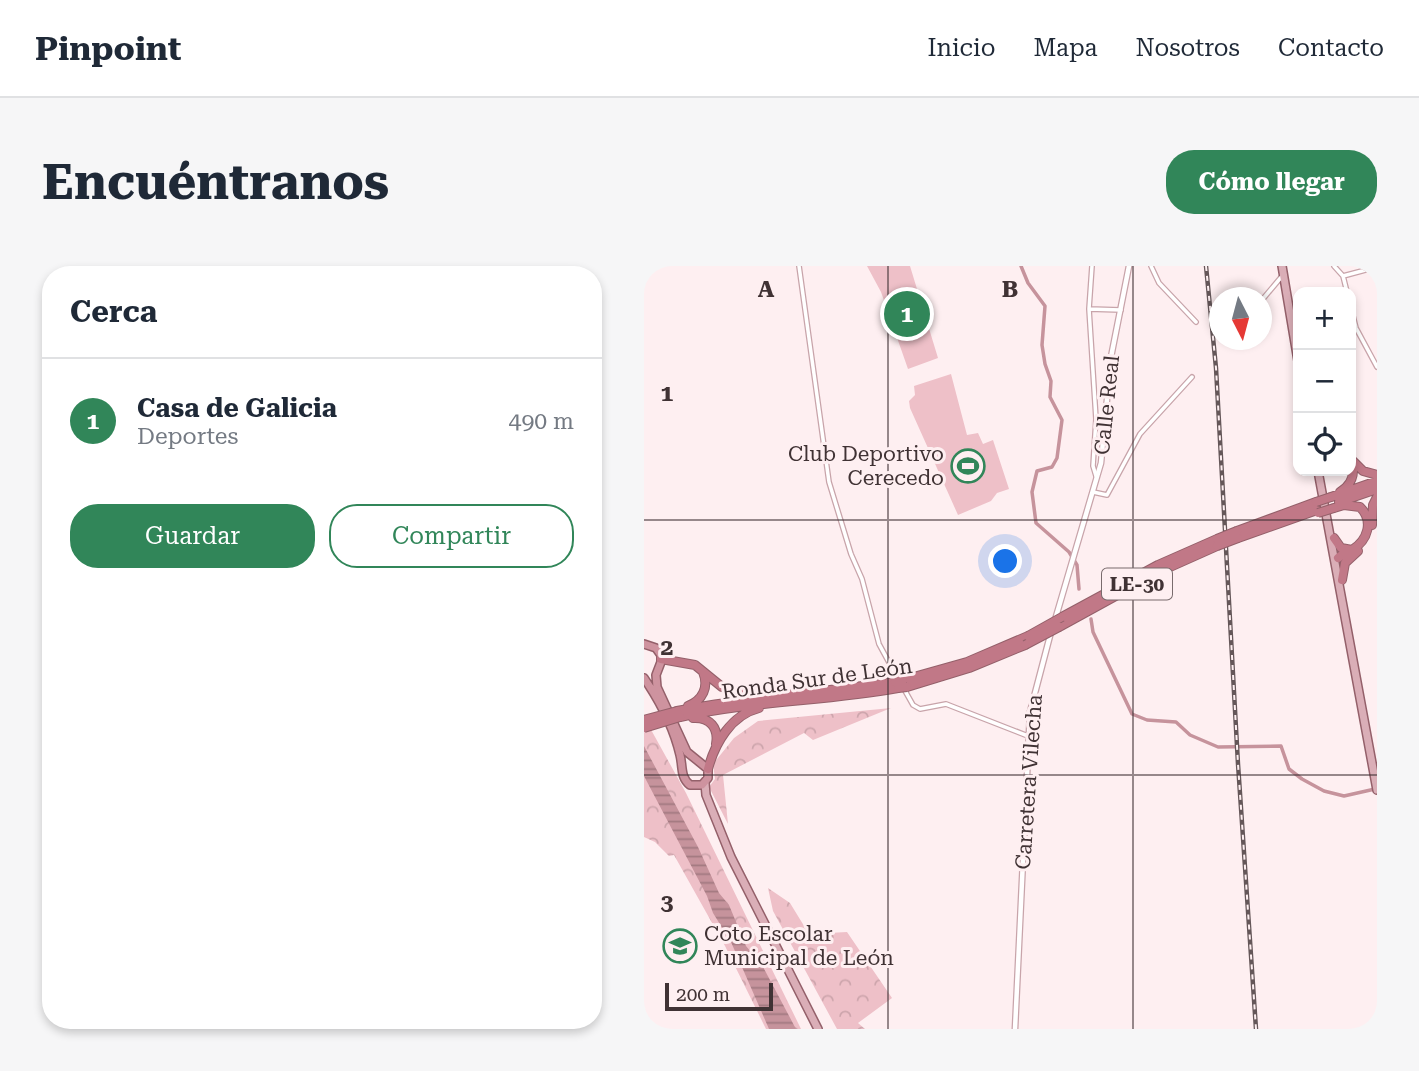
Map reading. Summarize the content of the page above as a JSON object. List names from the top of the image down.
{
  "streets": {
    "highway": ["LE-30", "Ronda Sur de León"],
    "street": ["Calle Real", "Carretera Vilecha"]
  },
  "crossings": [
    ["Calle Real", "Carretera Vilecha"]
  ],
  "places": {
    "sports": ["Club Deportivo Cerecedo"],
    "school or university": ["Coto Escolar Municipal de León"]
  },
  "scale_bar": "200 m",
  "north": "bottom",
  "page": {
    "header": "Pinpoint",
    "nav": [
      "Inicio",
      "Mapa",
      "Nosotros",
      "Contacto"
    ],
    "buttons": [
      "Cómo llegar",
      ["Guardar", "Compartir"]
    ],
    "title": "Encuéntranos",
    "heading": "Cerca",
    "map_buttons": ["+", "−"],
    "pins": "1",
    "list": [
      {
        "mark": "1",
        "name": "Casa de Galicia",
        "note": "Deportes",
        "value": "490 m"
      }
    ],
    "scale": "200 m"
  },
  "grid": {
    "columns": ["A", "B"],
    "rows": ["1", "2", "3"]
  }
}
